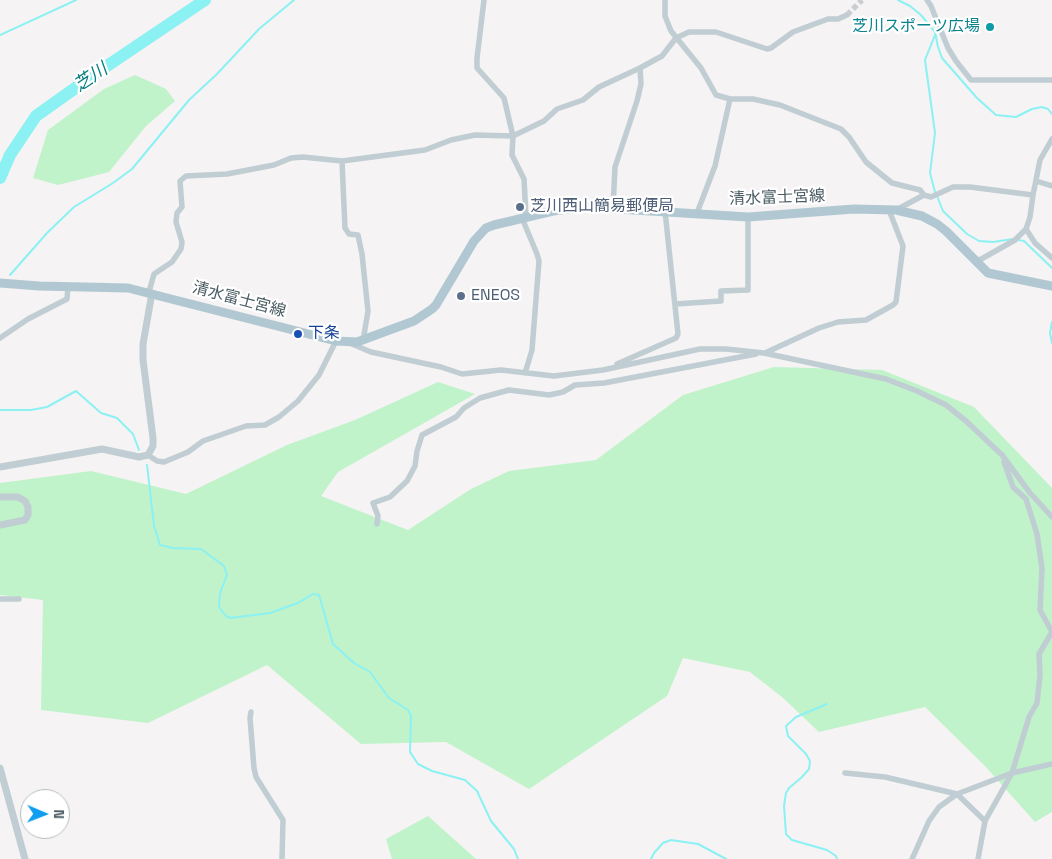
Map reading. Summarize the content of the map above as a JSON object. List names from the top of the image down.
{
  "streets": {
    "main road": ["清水富士宮線"]
  },
  "water": ["芝川"],
  "places": [
    "芝川スポーツ広場",
    "芝川西山簡易郵便局",
    "ENEOS",
    "下条"
  ],
  "north": "right"
}
